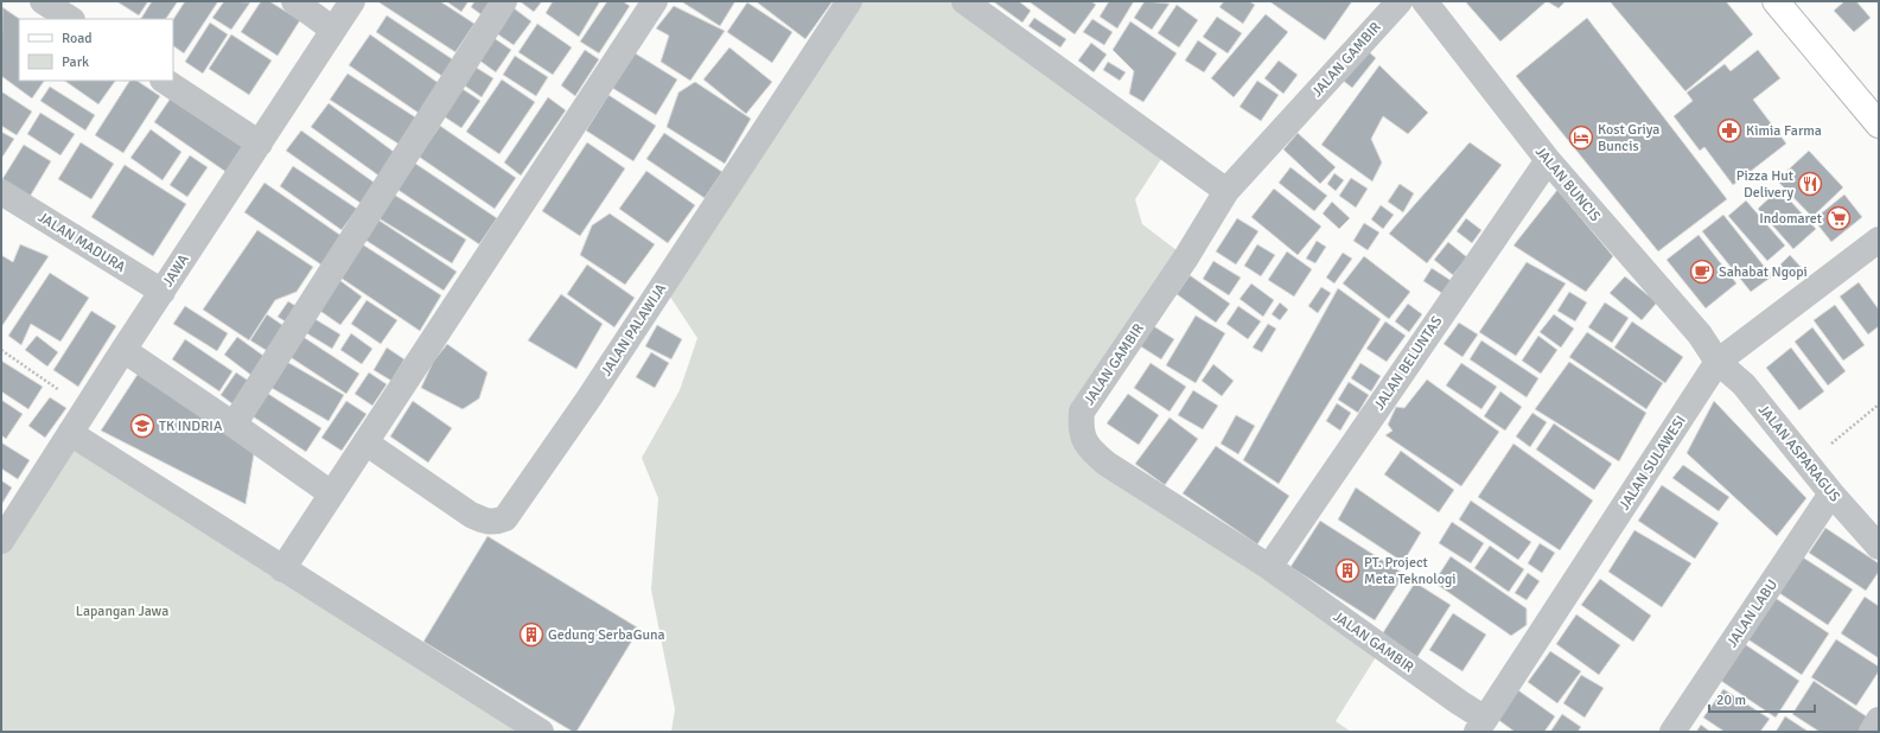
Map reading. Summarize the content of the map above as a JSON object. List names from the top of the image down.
{
  "streets": {
    "street": [
      "JALAN GAMBIR",
      "JALAN BUNCIS",
      "JALAN MADURA",
      "JAWA",
      "JALAN PALAWIJA",
      "JALAN BELUNTAS",
      "JALAN ASPARAGUS",
      "JALAN SULAWESI",
      "JALAN LABU"
    ]
  },
  "crossings": [
    ["JALAN GAMBIR", "JALAN BELUNTAS"],
    ["JALAN GAMBIR", "JALAN SULAWESI"],
    ["JALAN BUNCIS", "JALAN BELUNTAS"],
    ["JALAN BUNCIS", "JALAN ASPARAGUS"],
    ["JALAN BUNCIS", "JALAN SULAWESI"],
    ["JALAN MADURA", "JAWA"],
    ["JALAN ASPARAGUS", "JALAN SULAWESI"],
    ["JALAN ASPARAGUS", "JALAN LABU"]
  ],
  "parks": ["Lapangan Jawa"],
  "places": {
    "pharmacy": ["Kimia Farma"],
    "hotel": ["Kost Griya Buncis"],
    "restaurant": ["Pizza Hut Delivery"],
    "supermarket": ["Indomaret"],
    "cafe": ["Sahabat Ngopi"],
    "school or university": ["TK INDRIA"],
    "building": ["PT. Project Meta Teknologi", "Gedung SerbaGuna"]
  },
  "legend": ["Road", "Park"],
  "scale_bar": "20 m"
}
